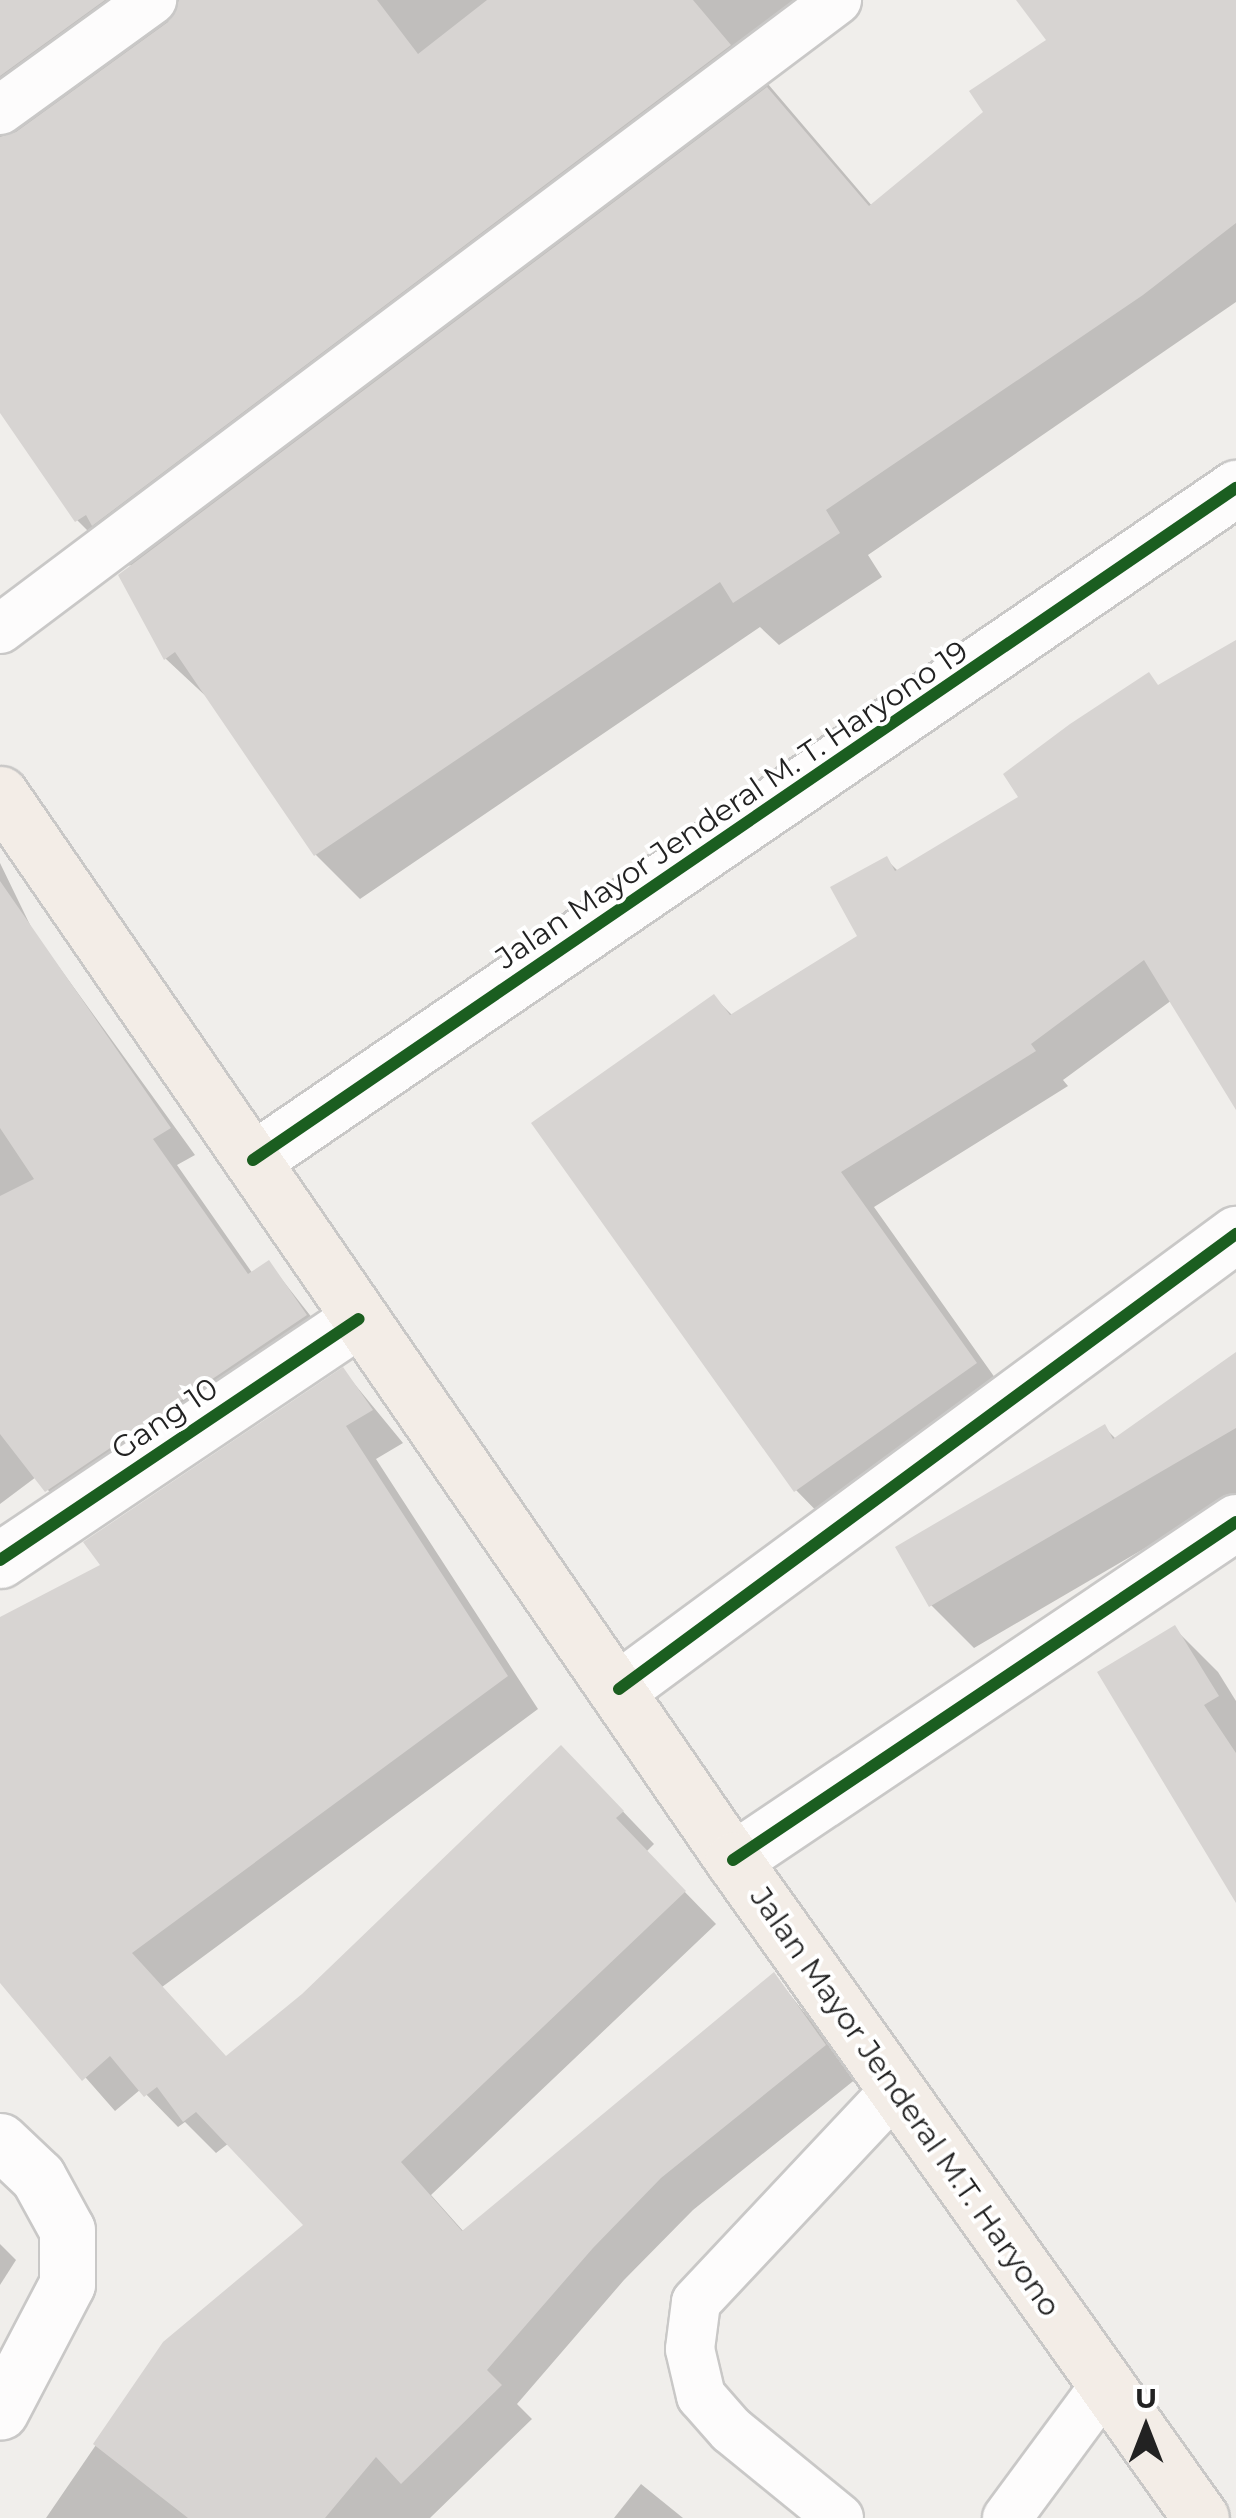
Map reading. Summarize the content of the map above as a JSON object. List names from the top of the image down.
{
  "streets": {
    "main road": ["Jalan Mayor Jenderal M.T. Haryono"],
    "street": ["Jalan Mayor Jenderal M. T. Haryono 19", "Gang 10"]
  },
  "crossings": [
    ["Jalan Mayor Jenderal M. T. Haryono 19", "Jalan Mayor Jenderal M.T. Haryono"],
    ["Gang 10", "Jalan Mayor Jenderal M.T. Haryono"]
  ],
  "north": "top"
}
